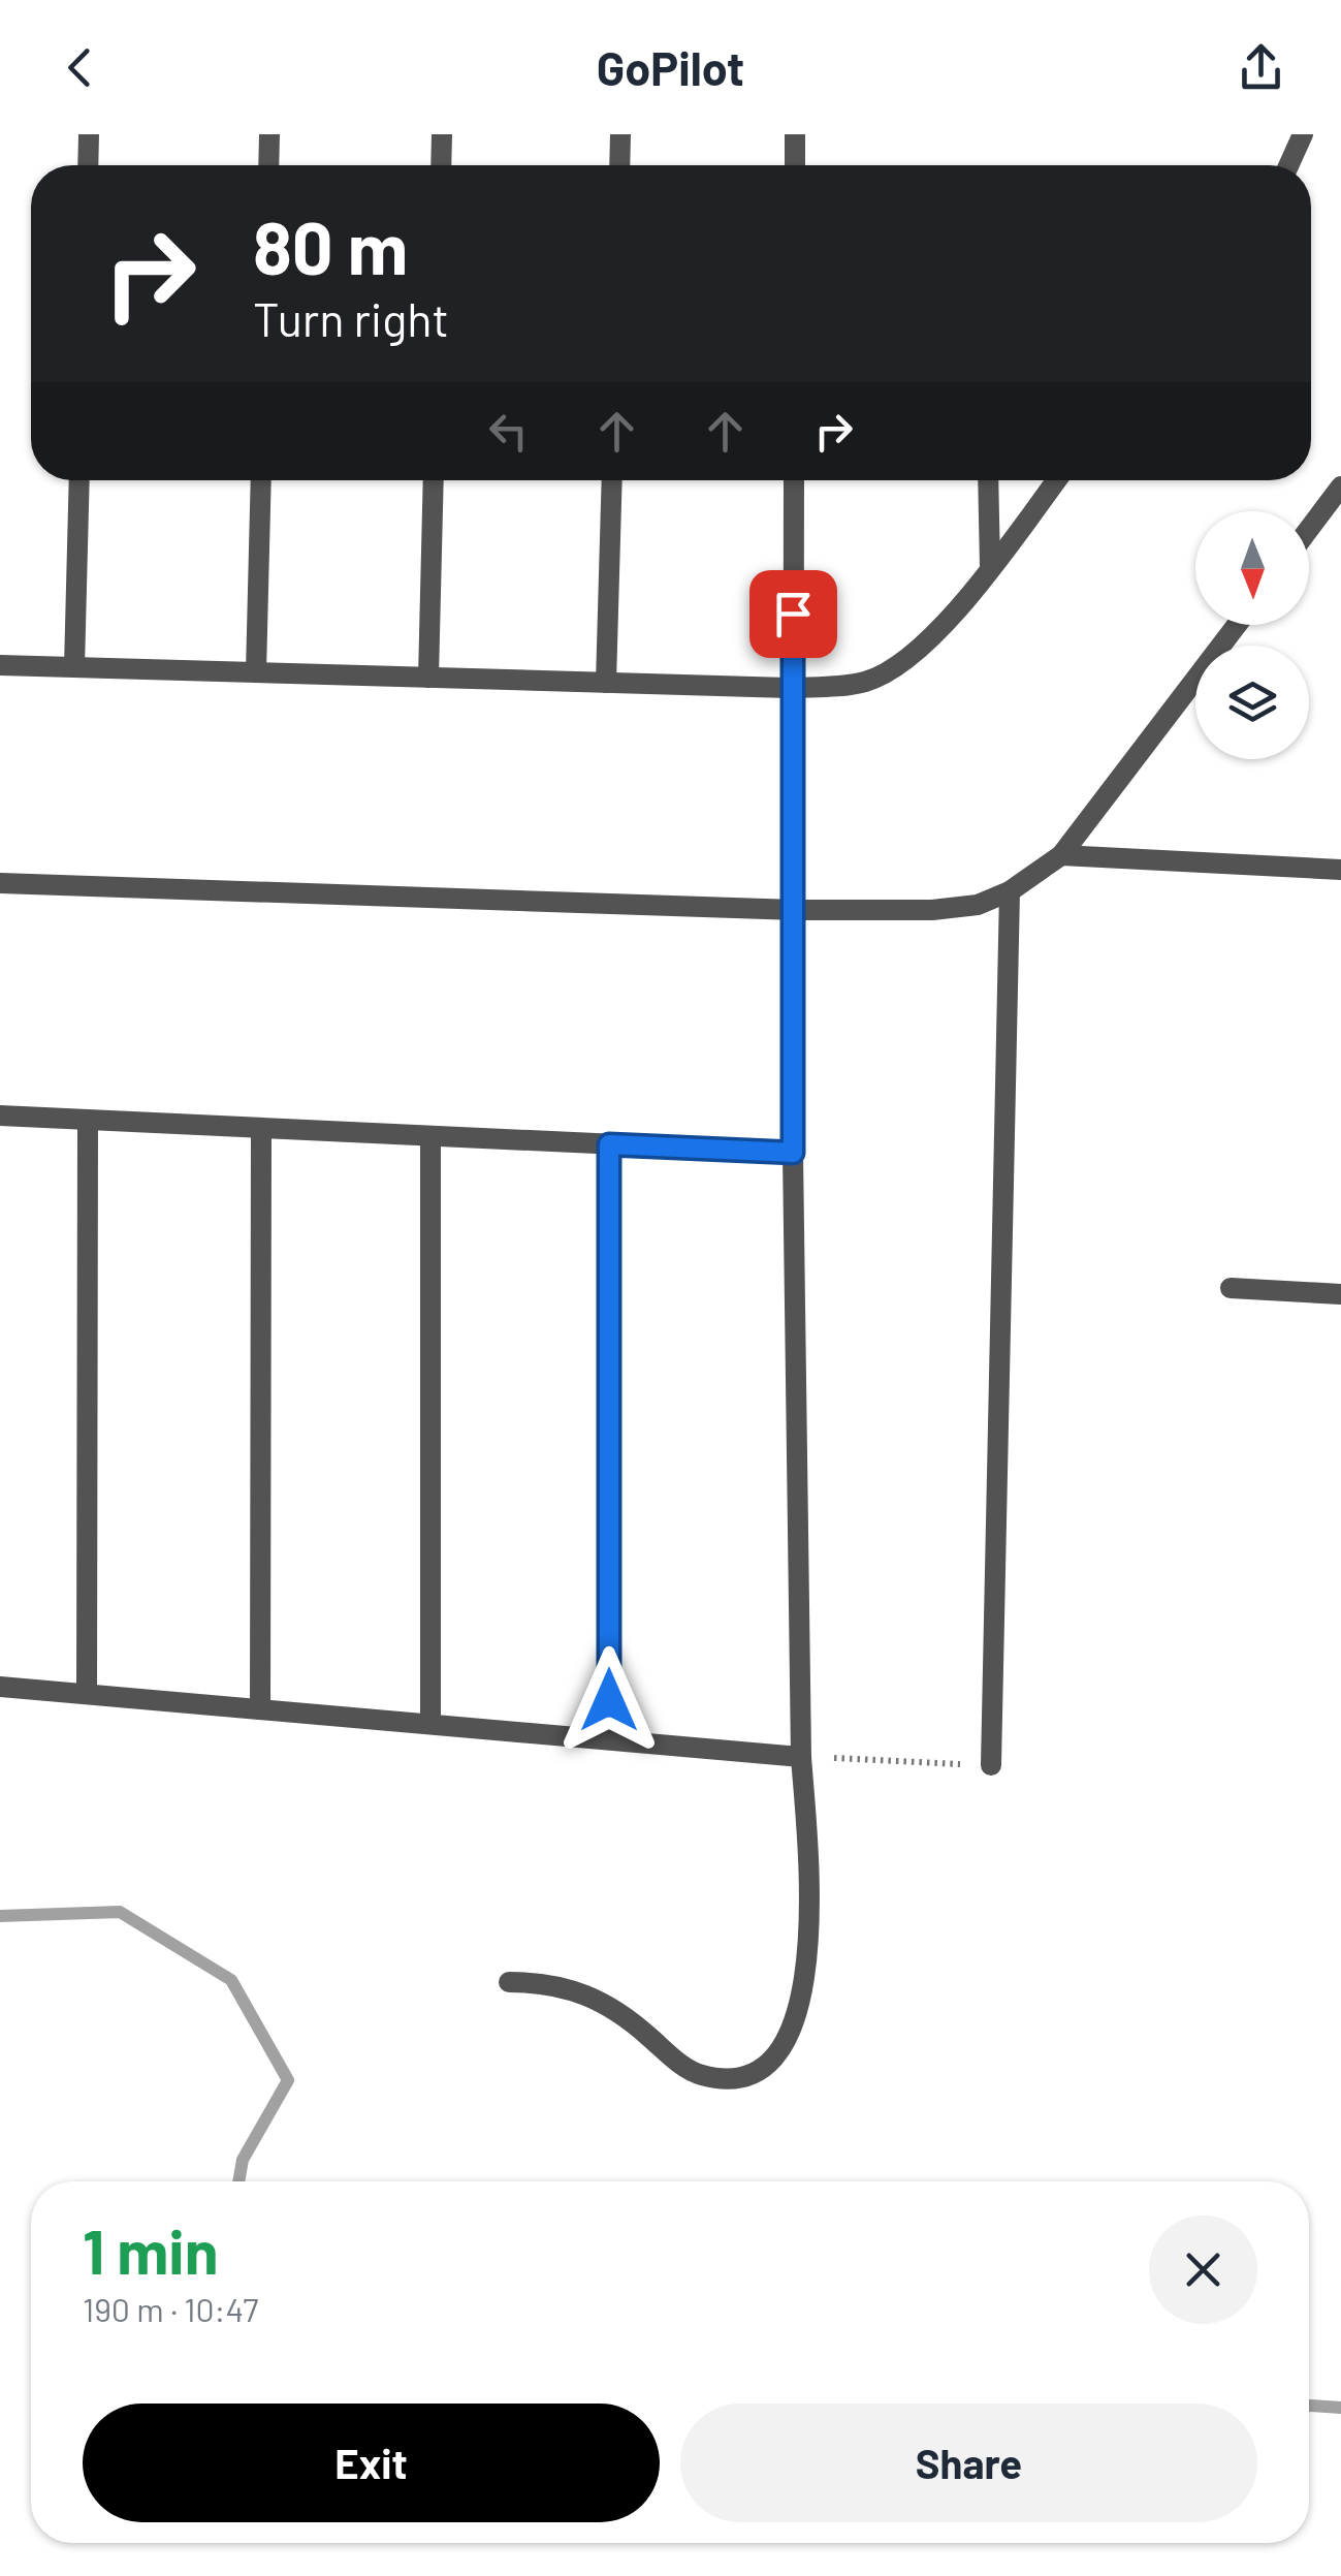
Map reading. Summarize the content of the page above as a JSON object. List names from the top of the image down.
{
  "north": "bottom",
  "page": {
    "header": "GoPilot",
    "turn": ["80 m", "Turn right"],
    "heading": ["1 min", "190 m · 10:47"],
    "buttons": ["Exit", "Share"]
  }
}
